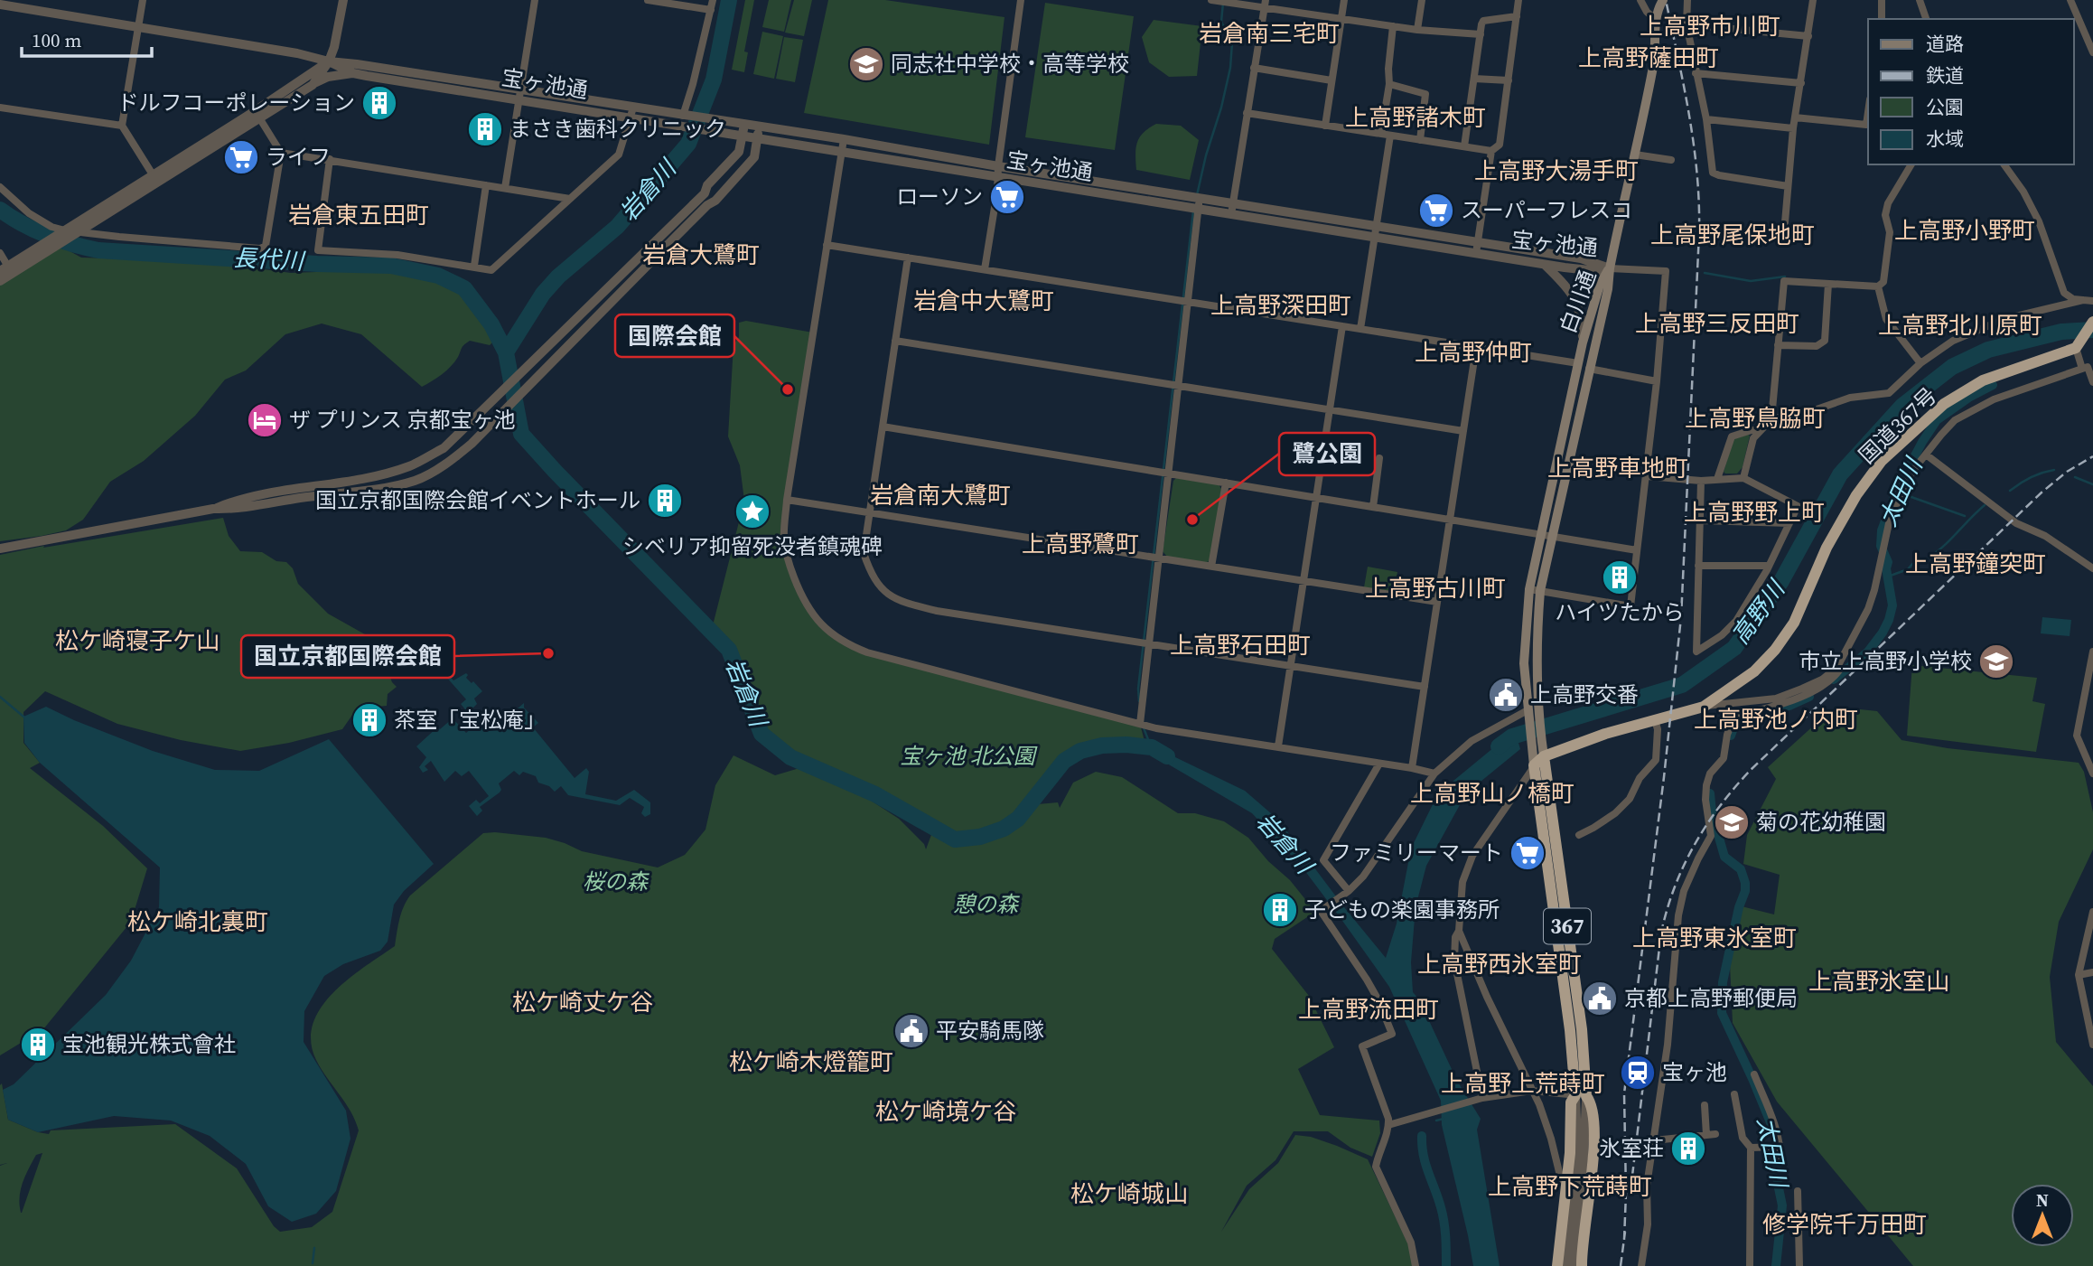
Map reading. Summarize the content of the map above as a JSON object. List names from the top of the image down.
{
  "streets": {
    "highway": ["白川通", "国道367号", "367"],
    "street": ["宝ヶ池通"]
  },
  "crossings": [
    ["宝ヶ池通", "白川通"],
    ["白川通", "国道367号"],
    ["白川通", "367"]
  ],
  "districts": [
    "上高野市川町",
    "岩倉南三宅町",
    "上高野薩田町",
    "上高野諸木町",
    "上高野大湯手町",
    "岩倉東五田町",
    "上高野小野町",
    "上高野尾保地町",
    "岩倉大鷺町",
    "岩倉中大鷺町",
    "上高野深田町",
    "上高野三反田町",
    "上高野北川原町",
    "上高野仲町",
    "上高野鳥脇町",
    "上高野車地町",
    "岩倉南大鷺町",
    "上高野野上町",
    "上高野鷺町",
    "上高野鐘突町",
    "上高野古川町",
    "松ケ崎寝子ケ山",
    "上高野石田町",
    "上高野池ノ内町",
    "上高野山ノ橋町",
    "松ケ崎北裏町",
    "上高野東氷室町",
    "上高野西氷室町",
    "上高野氷室山",
    "松ケ崎丈ケ谷",
    "上高野流田町",
    "松ケ崎木燈籠町",
    "上高野上荒蒔町",
    "松ケ崎境ケ谷",
    "上高野下荒蒔町",
    "松ケ崎城山",
    "修学院千万田町"
  ],
  "water": [
    "岩倉川",
    "長代川",
    "太田川",
    "高野川"
  ],
  "parks": ["宝ヶ池 北公園", "桜の森", "憩の森"],
  "places": {
    "school or university": ["同志社中学校・高等学校", "市立上高野小学校", "菊の花幼稚園"],
    "building": [
      "ドルフコーポレーション",
      "まさき歯科クリニック",
      "国立京都国際会館イベントホール",
      "ハイツたから",
      "茶室「宝松庵」",
      "子どもの楽園事務所",
      "宝池観光株式會社",
      "氷室荘"
    ],
    "supermarket": [
      "ライフ",
      "ローソン",
      "スーパーフレスコ",
      "ファミリーマート"
    ],
    "other": ["国際会館", "鷺公園", "国立京都国際会館"],
    "hotel": ["ザ プリンス 京都宝ヶ池"],
    "place": ["シベリア抑留死没者鎮魂碑"],
    "public building": ["上高野交番", "京都上高野郵便局", "平安騎馬隊"],
    "station": ["宝ヶ池"]
  },
  "legend": [
    "道路",
    "鉄道",
    "公園",
    "水域"
  ],
  "scale_bar": "100 m",
  "north": "top"
}
